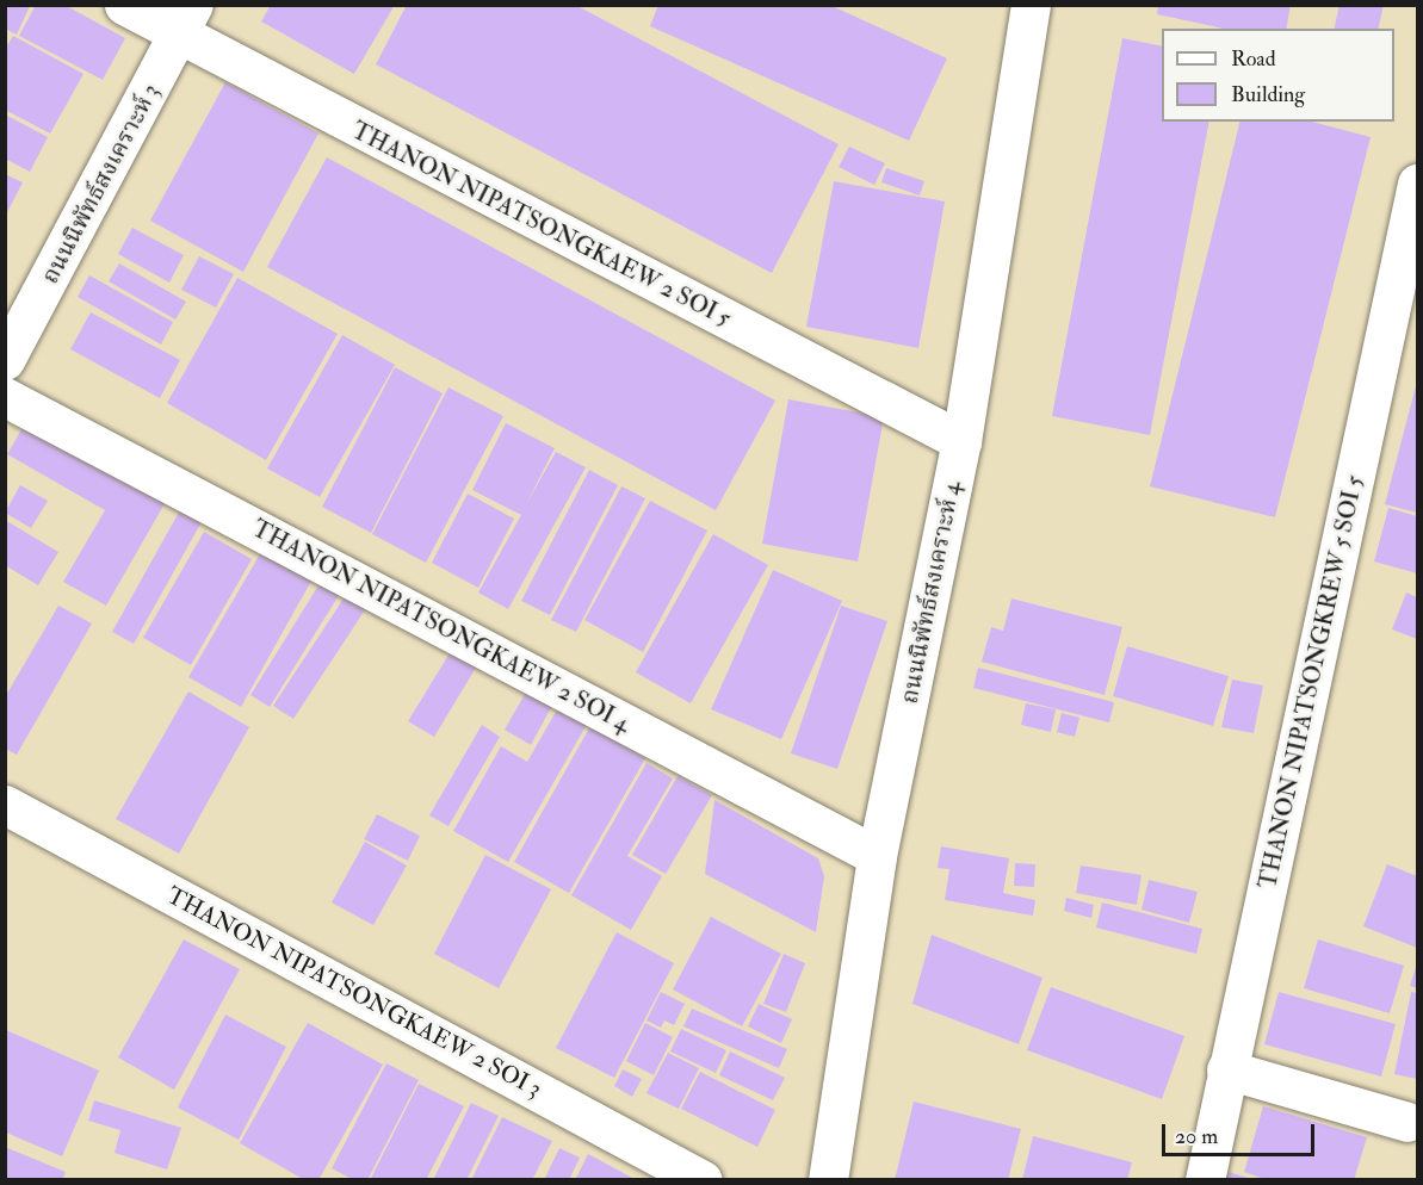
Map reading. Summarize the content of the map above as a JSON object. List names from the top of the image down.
{
  "streets": {
    "street": [
      "ถนนนิพัทธ์สงเคราะห์ 3",
      "THANON NIPATSONGKAEW 2 SOI 5",
      "ถนนนิพัทธ์สงเคราะห์ 4",
      "THANON NIPATSONGKAEW 2 SOI 4",
      "THANON NIPATSONGKREW 5 SOI 5",
      "THANON NIPATSONGKAEW 2 SOI 3"
    ]
  },
  "crossings": [
    ["ถนนนิพัทธ์สงเคราะห์ 3", "THANON NIPATSONGKAEW 2 SOI 5"],
    ["THANON NIPATSONGKAEW 2 SOI 5", "ถนนนิพัทธ์สงเคราะห์ 4"],
    ["ถนนนิพัทธ์สงเคราะห์ 4", "THANON NIPATSONGKAEW 2 SOI 4"]
  ],
  "legend": ["Road", "Building"],
  "scale_bar": "20 m"
}
